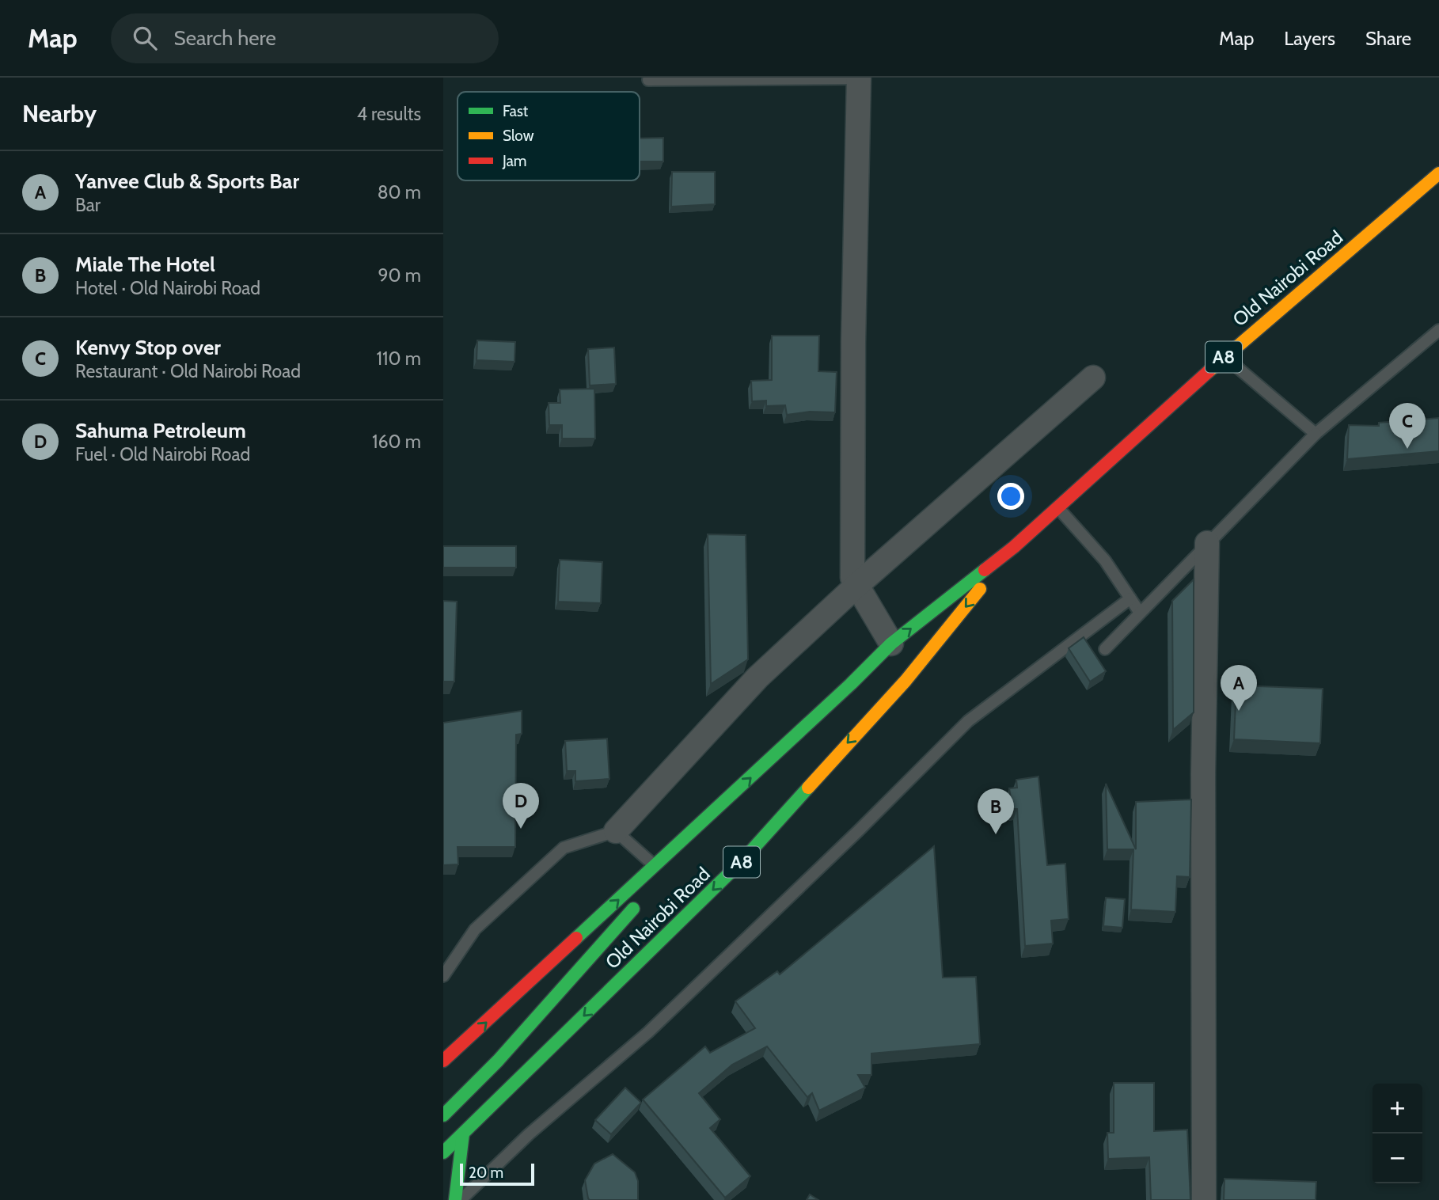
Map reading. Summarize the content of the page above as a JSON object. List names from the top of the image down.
{
  "streets": {
    "highway": ["Old Nairobi Road", "A8"]
  },
  "legend": ["Fast", "Slow", "Jam"],
  "scale_bar": "20 m",
  "page": {
    "header": "Map",
    "search": "Search here",
    "nav": ["Map", "Layers", "Share"],
    "heading": ["Nearby", "4 results"],
    "list": [
      {
        "mark": "A",
        "name": "Yanvee Club & Sports Bar",
        "note": "Bar",
        "value": "80 m"
      },
      {
        "mark": "B",
        "name": "Miale The Hotel",
        "note": "Hotel · Old Nairobi Road",
        "value": "90 m"
      },
      {
        "mark": "C",
        "name": "Kenvy Stop over",
        "note": "Restaurant · Old Nairobi Road",
        "value": "110 m"
      },
      {
        "mark": "D",
        "name": "Sahuma Petroleum",
        "note": "Fuel · Old Nairobi Road",
        "value": "160 m"
      }
    ],
    "pins": [
      "C",
      "A",
      "D",
      "B"
    ],
    "map_buttons": ["+", "−"],
    "scale": "20 m"
  }
}
